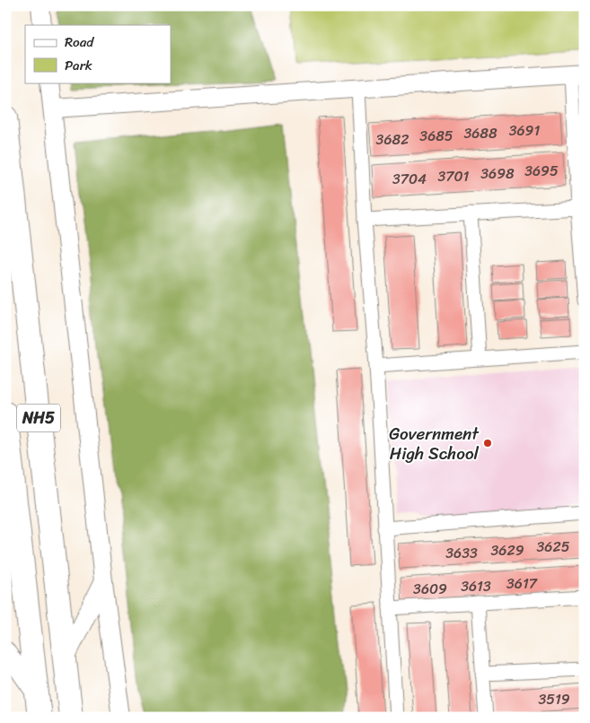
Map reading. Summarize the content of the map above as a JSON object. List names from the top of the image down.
{
  "streets": {
    "highway": ["NH5"]
  },
  "places": ["Government High School"],
  "house_numbers": [
    "3691",
    "3688",
    "3685",
    "3682",
    "3695",
    "3698",
    "3701",
    "3704",
    "3625",
    "3629",
    "3633",
    "3617",
    "3613",
    "3609",
    "3519"
  ],
  "legend": ["Road", "Park"]
}
